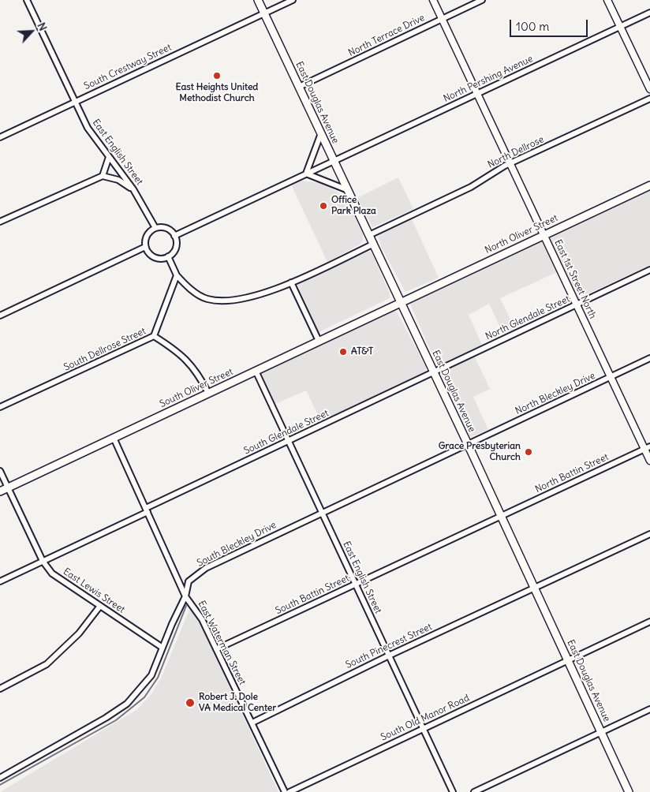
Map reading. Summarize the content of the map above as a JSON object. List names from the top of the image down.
{
  "streets": {
    "main road": ["East Douglas Avenue", "North Oliver Street", "South Oliver Street"],
    "street": [
      "North Terrace Drive",
      "South Crestway Street",
      "North Pershing Avenue",
      "East English Street",
      "North Dellrose",
      "East 1st Street North",
      "North Glendale Street",
      "South Dellrose Street",
      "North Bleckley Drive",
      "South Glendale Street",
      "North Battin Street",
      "South Bleckley Drive",
      "East Lewis Street",
      "South Battin Street",
      "East Waterman Street",
      "South Pinecrest Street",
      "South Old Manor Road"
    ]
  },
  "crossings": [
    ["North Terrace Drive", "East Douglas Avenue"],
    ["North Terrace Drive", "East 1st Street North"],
    ["South Crestway Street", "East Douglas Avenue"],
    ["South Crestway Street", "East English Street"],
    ["North Pershing Avenue", "East Douglas Avenue"],
    ["North Pershing Avenue", "East English Street"],
    ["North Pershing Avenue", "East 1st Street North"],
    ["East Douglas Avenue", "North Dellrose"],
    ["East Douglas Avenue", "North Oliver Street"],
    ["East Douglas Avenue", "North Glendale Street"],
    ["East Douglas Avenue", "South Oliver Street"],
    ["East Douglas Avenue", "North Bleckley Drive"],
    ["East Douglas Avenue", "South Glendale Street"],
    ["East Douglas Avenue", "North Battin Street"],
    ["East Douglas Avenue", "South Bleckley Drive"],
    ["East Douglas Avenue", "South Battin Street"],
    ["East Douglas Avenue", "South Pinecrest Street"],
    ["East Douglas Avenue", "South Old Manor Road"],
    ["East English Street", "South Oliver Street"],
    ["East English Street", "South Glendale Street"],
    ["East English Street", "South Bleckley Drive"],
    ["East English Street", "South Battin Street"],
    ["East English Street", "South Pinecrest Street"],
    ["East English Street", "South Old Manor Road"],
    ["North Dellrose", "East 1st Street North"],
    ["North Oliver Street", "East 1st Street North"],
    ["North Oliver Street", "South Oliver Street"],
    ["East 1st Street North", "North Glendale Street"],
    ["East 1st Street North", "North Bleckley Drive"],
    ["East 1st Street North", "North Battin Street"],
    ["North Glendale Street", "South Glendale Street"],
    ["South Oliver Street", "East Lewis Street"],
    ["South Oliver Street", "East Waterman Street"],
    ["North Bleckley Drive", "South Bleckley Drive"],
    ["South Glendale Street", "East Lewis Street"],
    ["South Glendale Street", "East Waterman Street"],
    ["North Battin Street", "South Battin Street"],
    ["South Bleckley Drive", "East Lewis Street"],
    ["South Bleckley Drive", "East Waterman Street"],
    ["South Battin Street", "East Waterman Street"],
    ["East Waterman Street", "South Pinecrest Street"]
  ],
  "places": [
    "East Heights United Methodist Church",
    "Office Park Plaza",
    "AT&T",
    "Grace Presbyterian Church",
    "Robert J. Dole VA Medical Center"
  ],
  "scale_bar": "100 m",
  "north": "top right"
}
